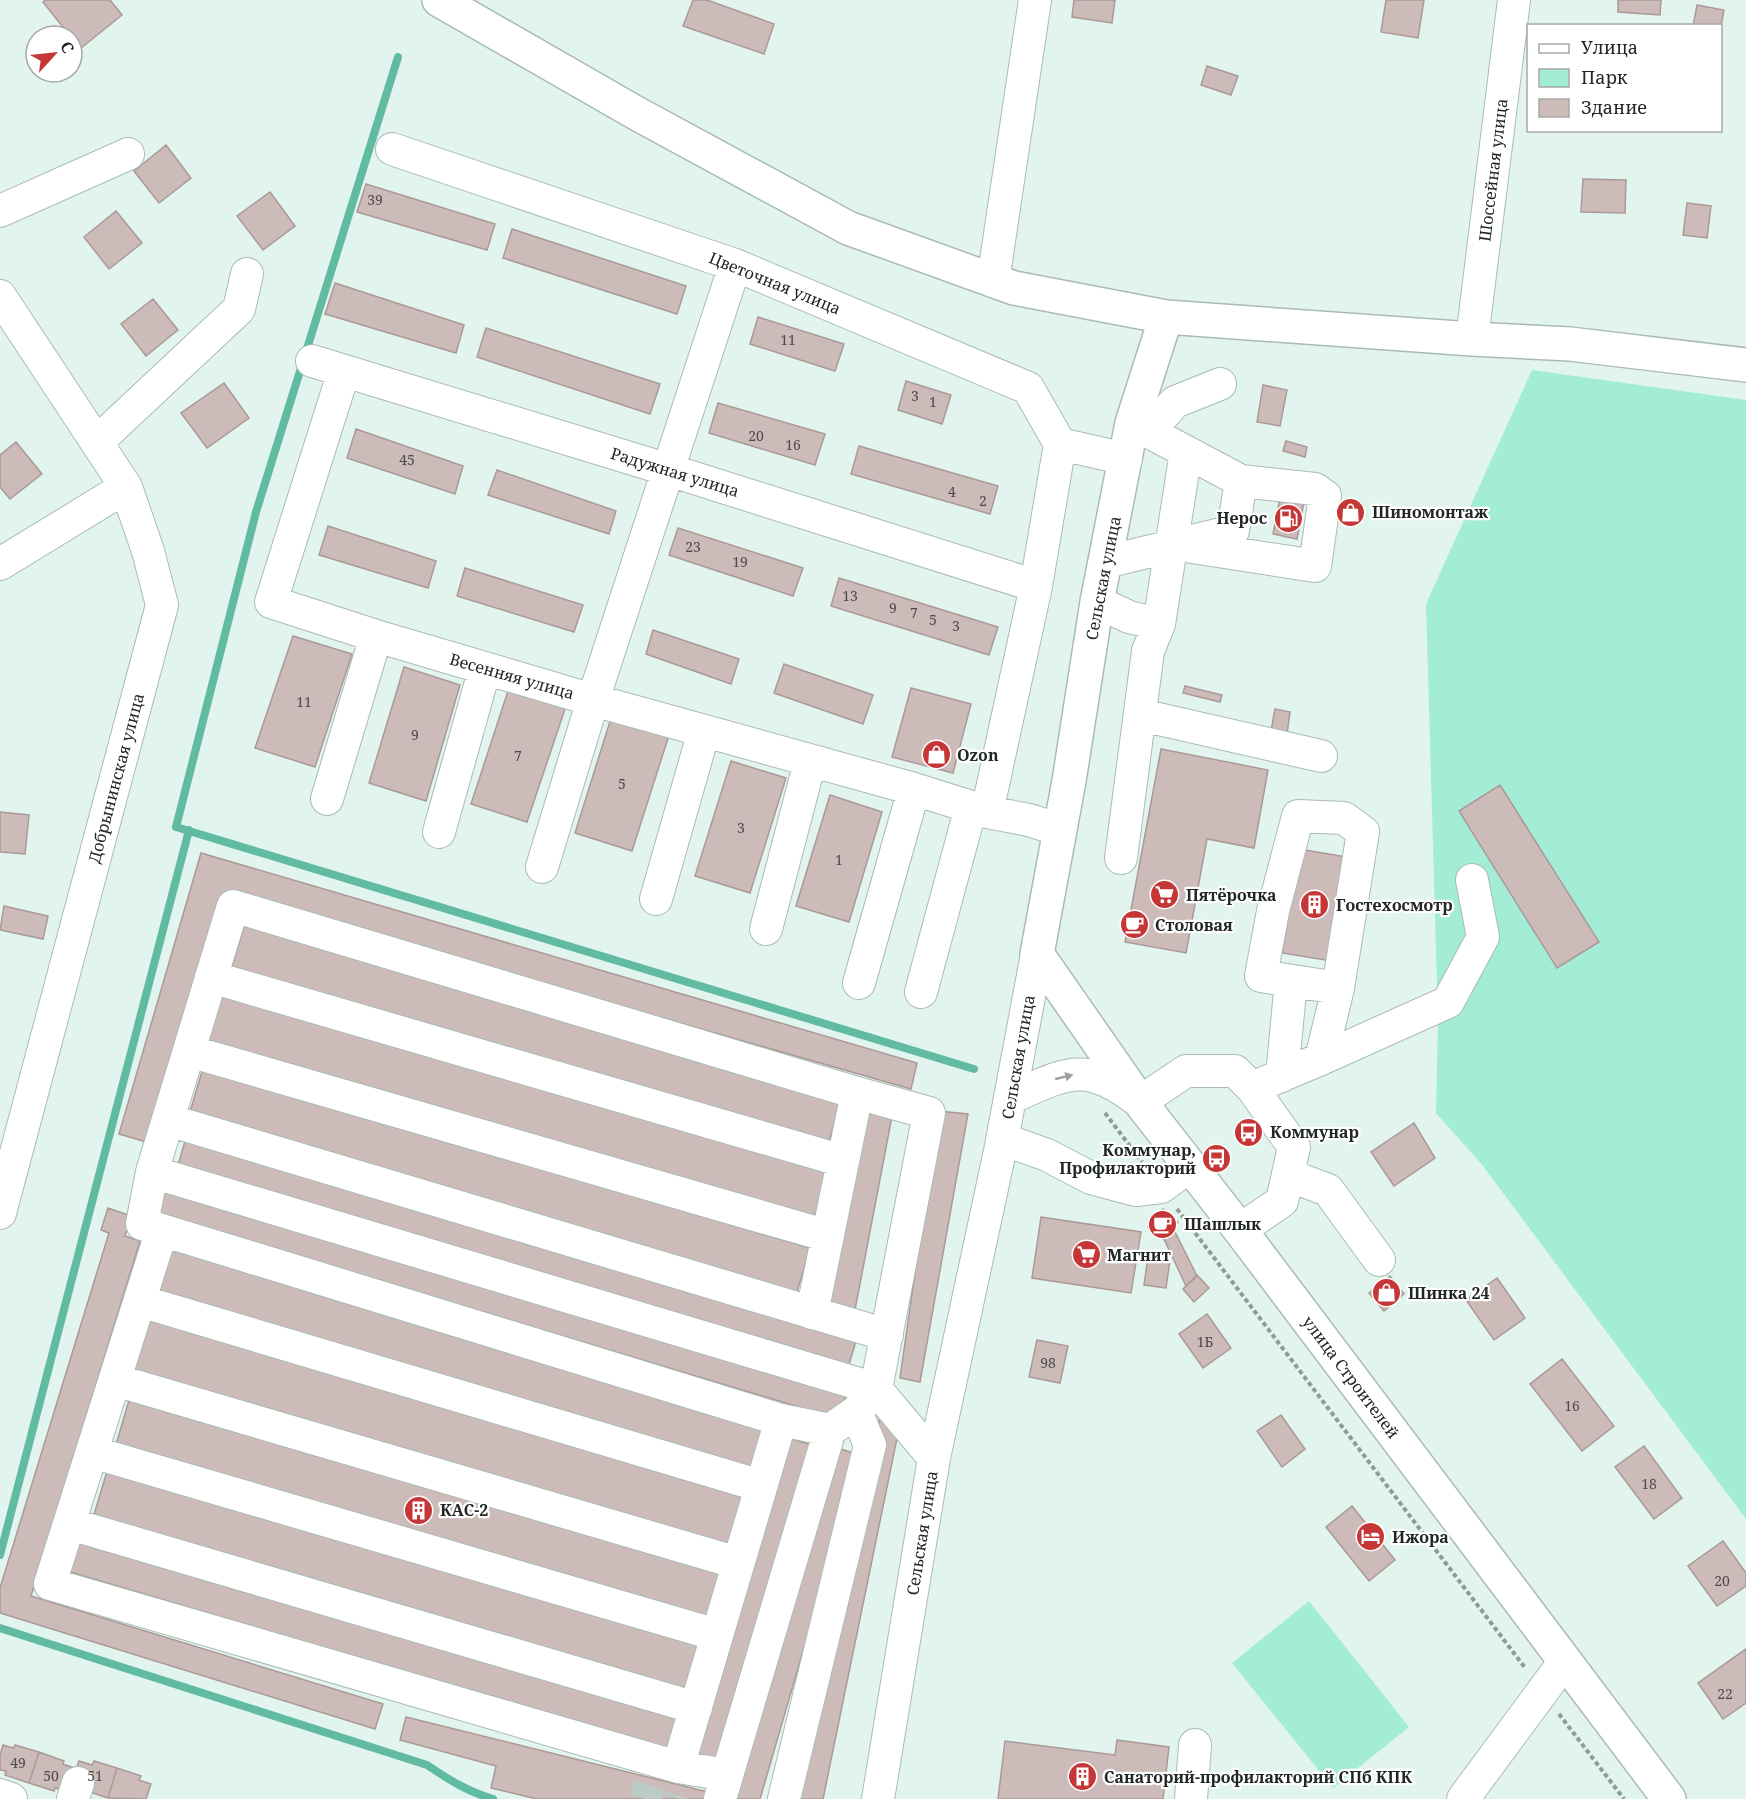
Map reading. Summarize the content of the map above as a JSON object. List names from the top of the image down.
{
  "streets": {
    "main road": ["Сельская улица", "улица Строителей"],
    "street": [
      "Шоссейная улица",
      "Цветочная улица",
      "Радужная улица",
      "Весенняя улица",
      "Добрынинская улица"
    ]
  },
  "crossings": [
    ["Радужная улица", "Весенняя улица"],
    ["Сельская улица", "Весенняя улица"],
    ["Сельская улица", "улица Строителей"]
  ],
  "places": {
    "shop": ["Шиномонтаж", "Ozon", "Шинка 24"],
    "fuel station": ["Нерос"],
    "supermarket": ["Пятёрочка", "Магнит"],
    "building": ["Гостехосмотр", "КАС-2", "Санаторий-профилакторий СПб КПК"],
    "cafe": ["Столовая", "Шашлык"],
    "bus stop": ["Коммунар", "Коммунар, Профилакторий"],
    "hotel": ["Ижора"]
  },
  "house_numbers": [
    "39",
    "11",
    "3",
    "1",
    "20",
    "16",
    "45",
    "4",
    "2",
    "23",
    "19",
    "13",
    "9",
    "7",
    "5",
    "3",
    "11",
    "9",
    "7",
    "5",
    "3",
    "1",
    "1Б",
    "98",
    "16",
    "18",
    "20",
    "22",
    "49",
    "50",
    "51"
  ],
  "legend": ["Улица", "Парк", "Здание"],
  "north": "top right"
}
